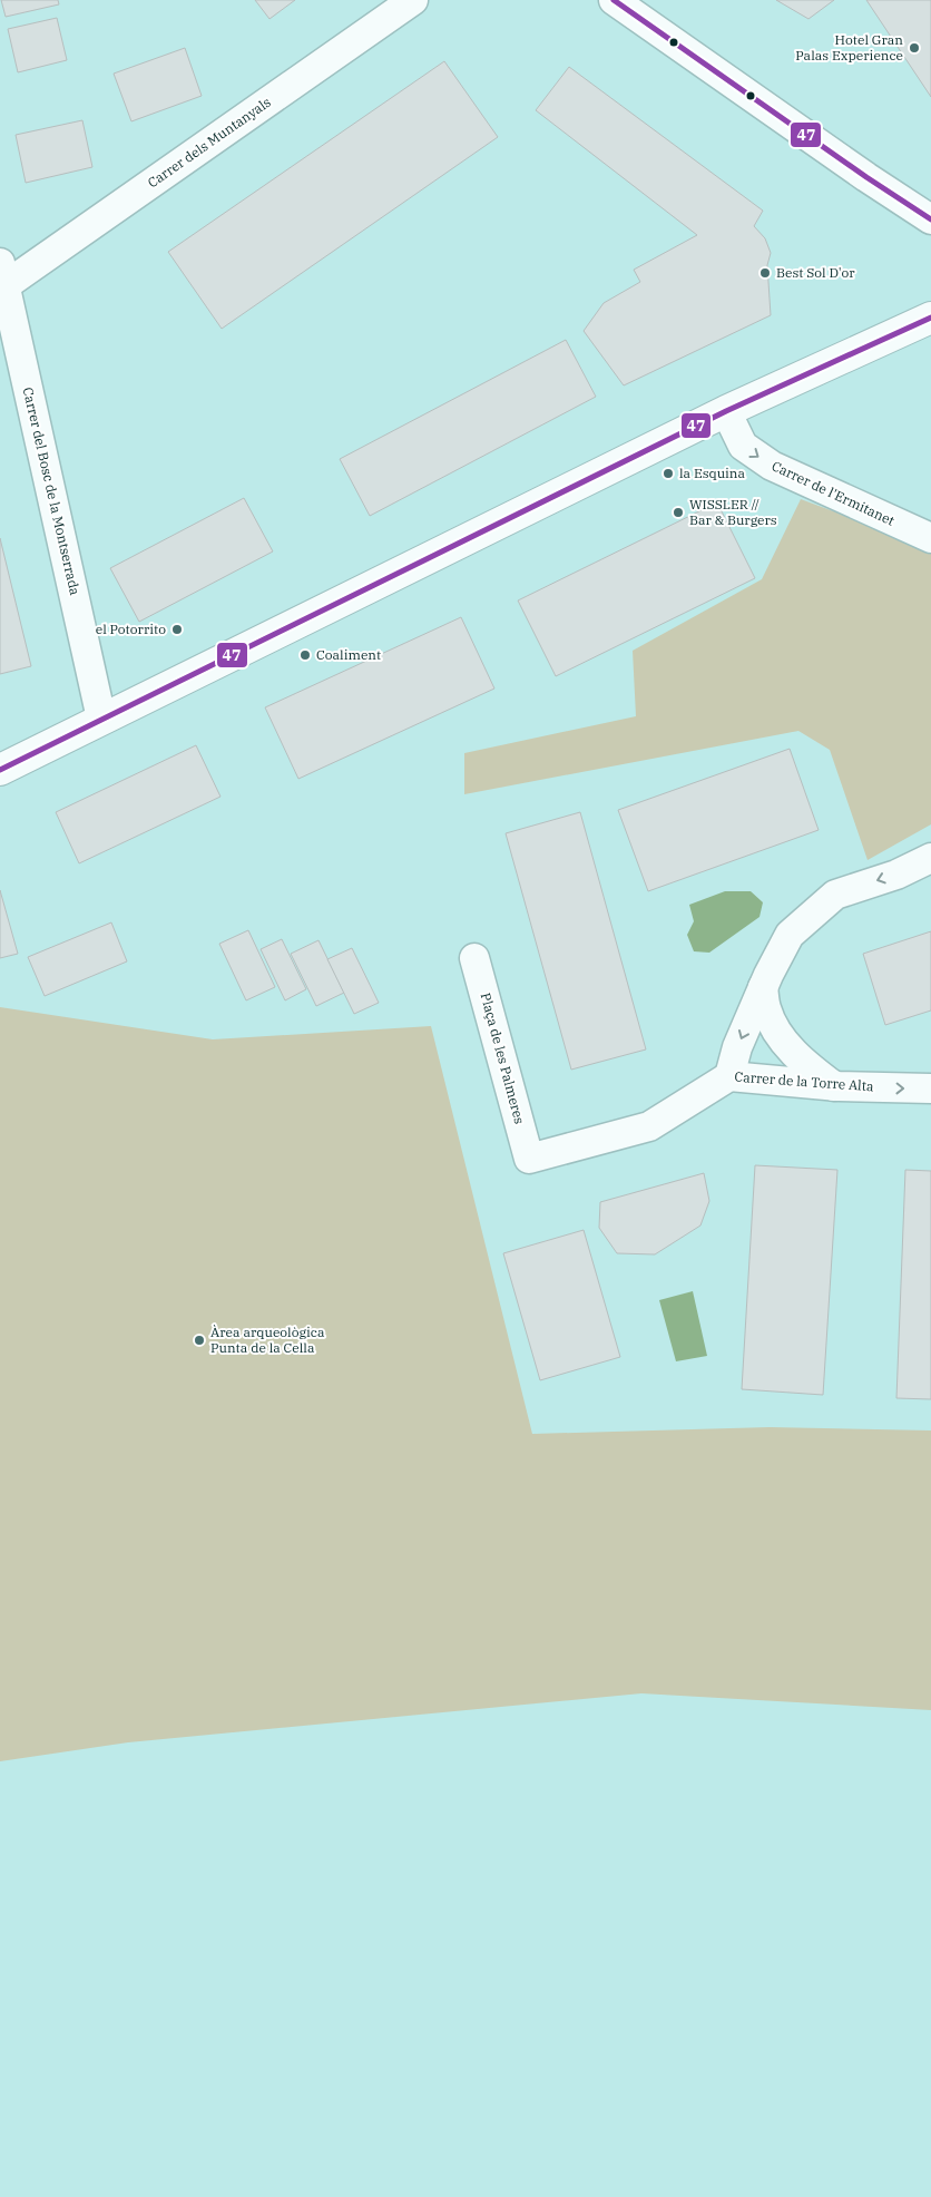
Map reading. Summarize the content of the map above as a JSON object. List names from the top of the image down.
{
  "streets": {
    "street": [
      "Carrer dels Muntanyals",
      "Carrer del Bosc de la Montserrada",
      "Carrer de l'Ermitanet",
      "Plaça de les Palmeres",
      "Carrer de la Torre Alta"
    ]
  },
  "crossings": [
    ["Carrer dels Muntanyals", "Carrer del Bosc de la Montserrada"],
    ["Plaça de les Palmeres", "Carrer de la Torre Alta"]
  ],
  "one_way": ["Carrer de l'Ermitanet"],
  "places": [
    "Hotel Gran Palas Experience",
    "Best Sol D'or",
    "la Esquina",
    "WISSLER // Bar & Burgers",
    "el Potorrito",
    "Coaliment",
    "Àrea arqueològica Punta de la Cella"
  ],
  "lines": ["transit line 47"]
}
